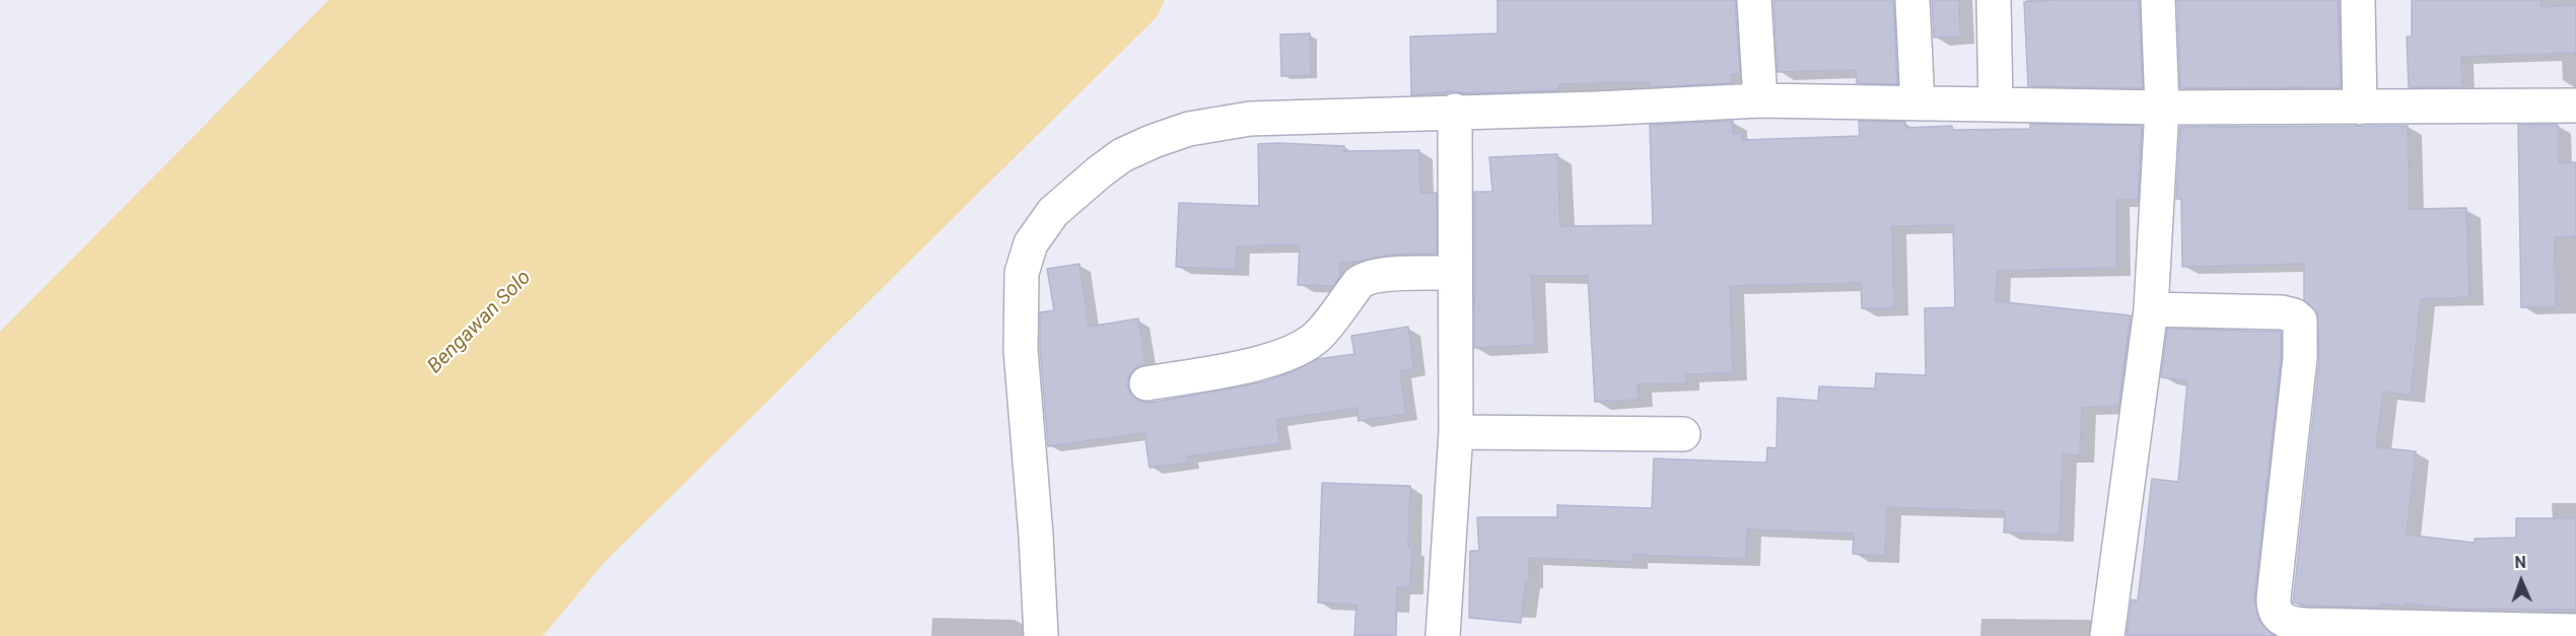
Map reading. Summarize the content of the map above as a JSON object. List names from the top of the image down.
{
  "water": ["Bengawan Solo"],
  "north": "top"
}
